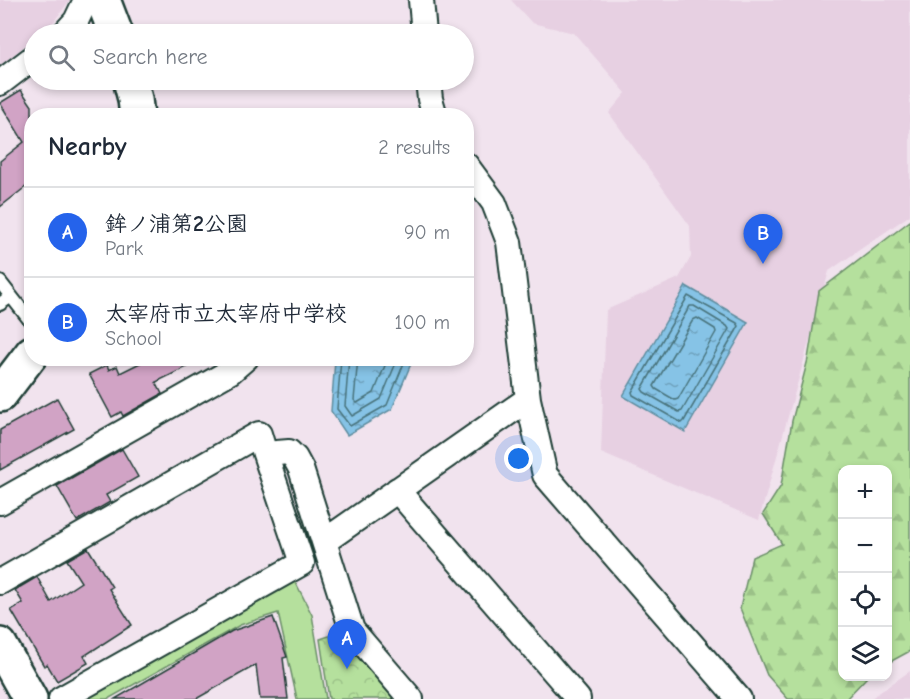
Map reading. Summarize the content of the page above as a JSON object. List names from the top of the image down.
{
  "page": {
    "search": "Search here",
    "heading": ["Nearby", "2 results"],
    "list": [
      {
        "mark": "A",
        "name": "鉾ノ浦第2公園",
        "note": "Park",
        "value": "90 m"
      },
      {
        "mark": "B",
        "name": "太宰府市立太宰府中学校",
        "note": "School",
        "value": "100 m"
      }
    ],
    "pins": ["B", "A"],
    "map_buttons": ["+", "−"]
  }
}
